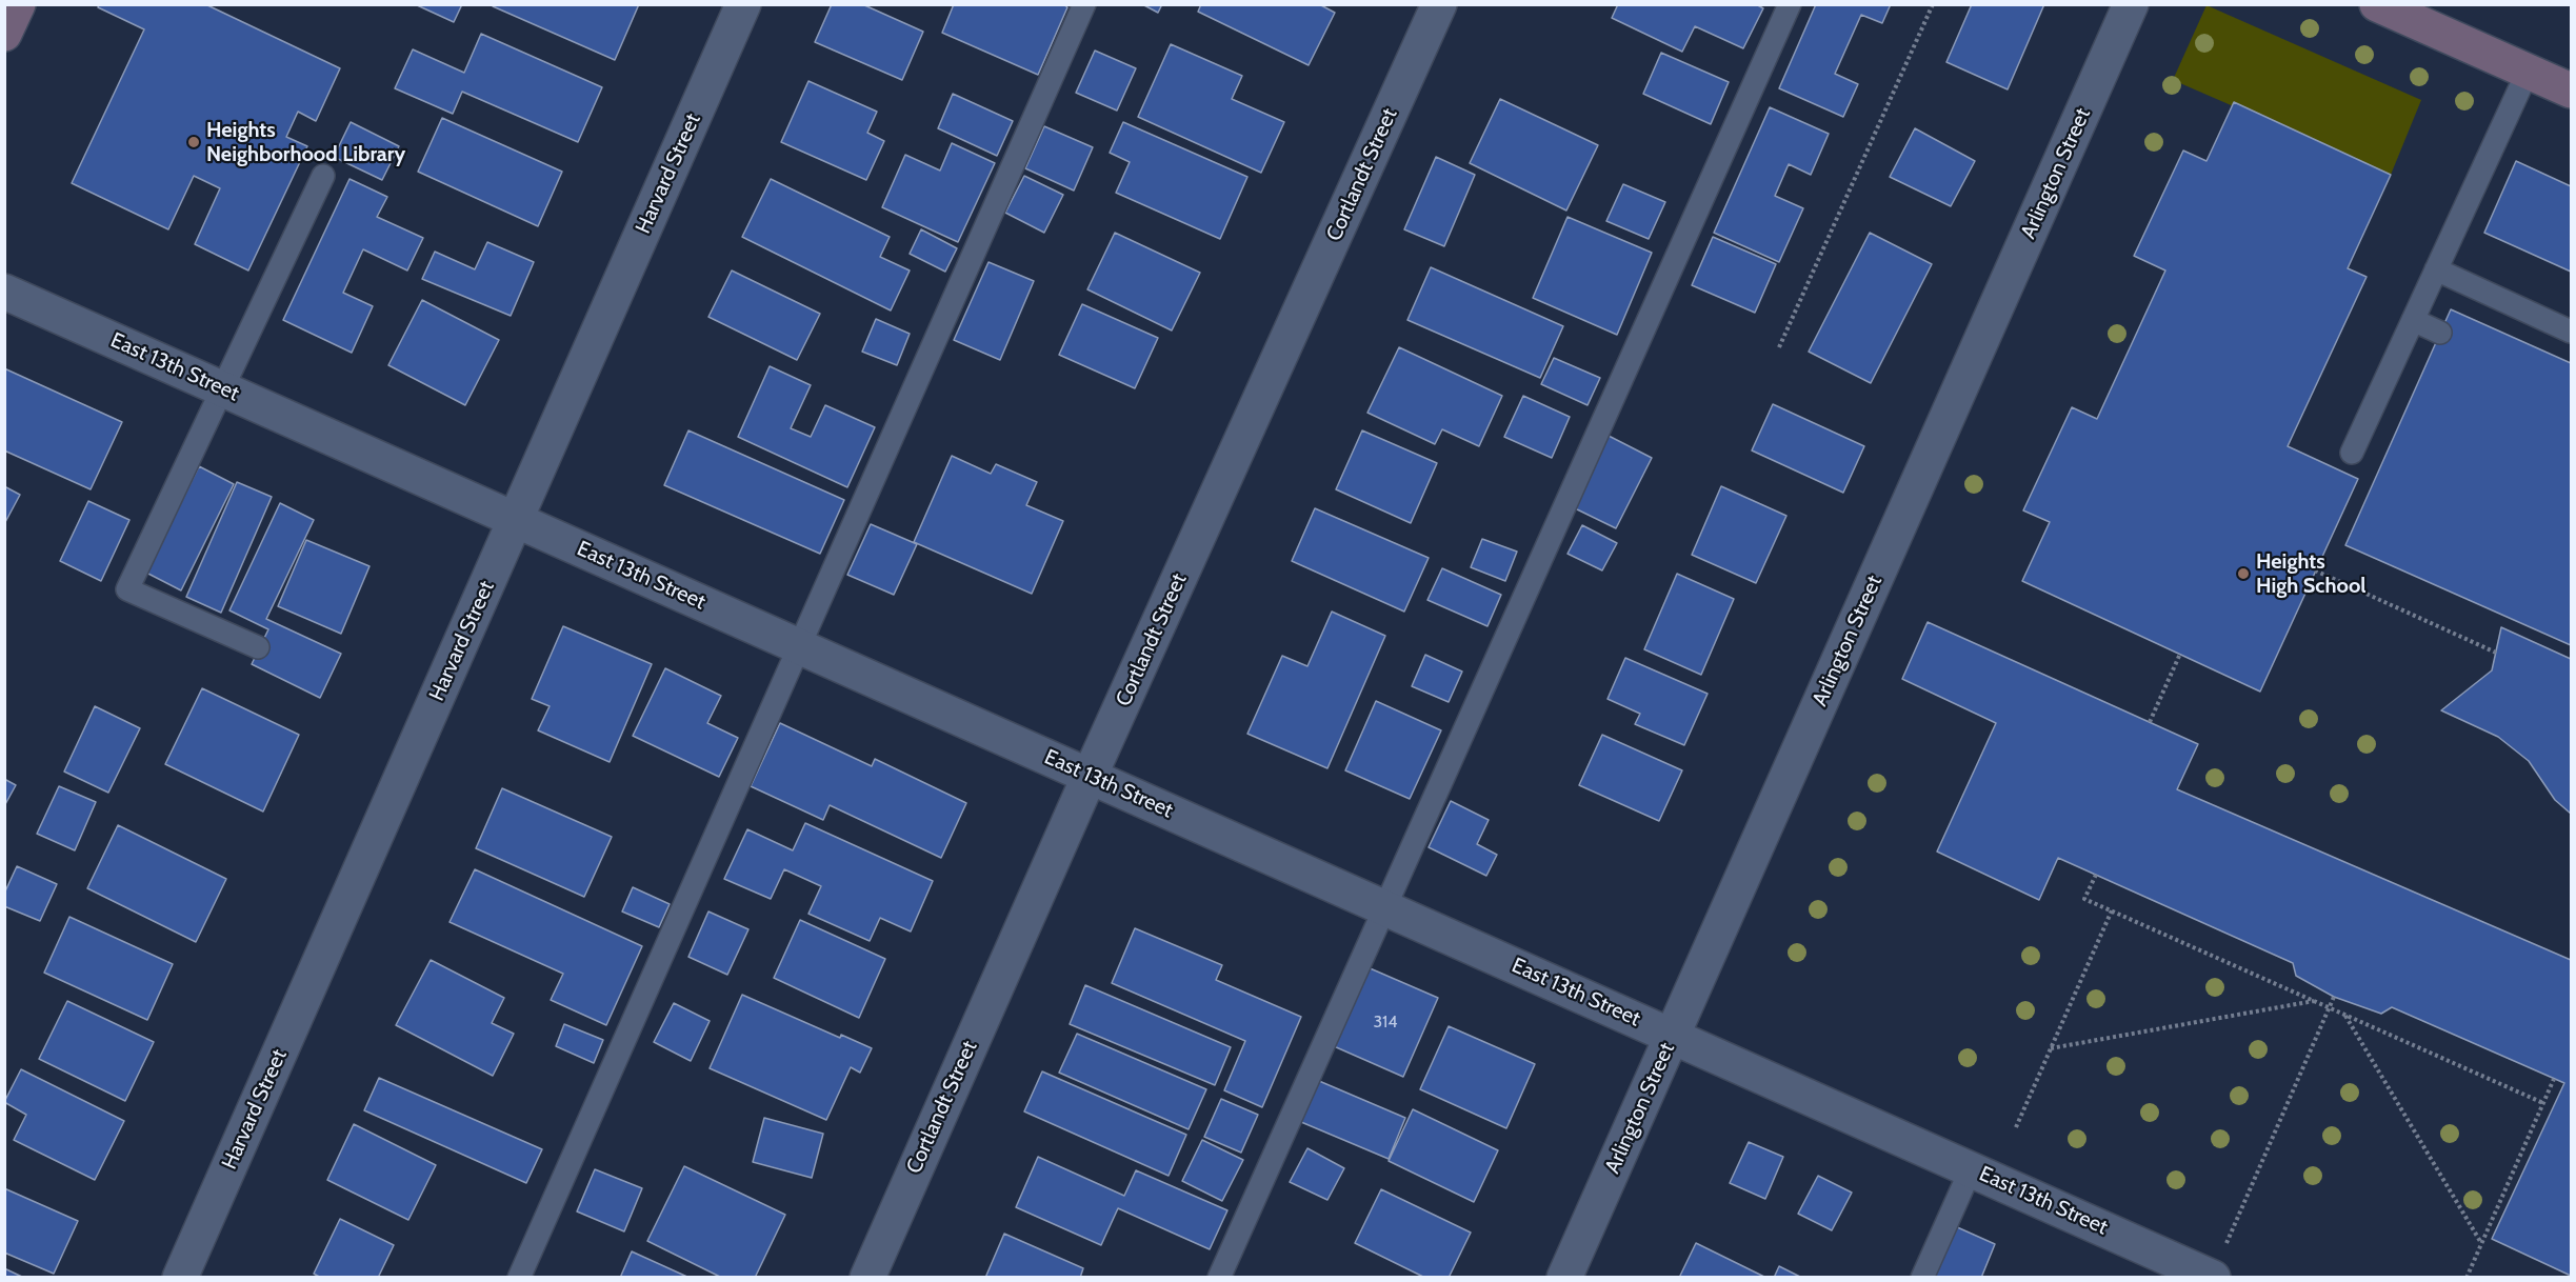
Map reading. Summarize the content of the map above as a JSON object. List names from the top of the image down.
{
  "streets": {
    "street": [
      "Harvard Street",
      "Arlington Street",
      "Cortlandt Street",
      "East 13th Street"
    ]
  },
  "crossings": [
    ["Harvard Street", "East 13th Street"],
    ["Arlington Street", "East 13th Street"],
    ["Cortlandt Street", "East 13th Street"]
  ],
  "places": ["Heights Neighborhood Library", "Heights High School"],
  "house_numbers": ["314"]
}
